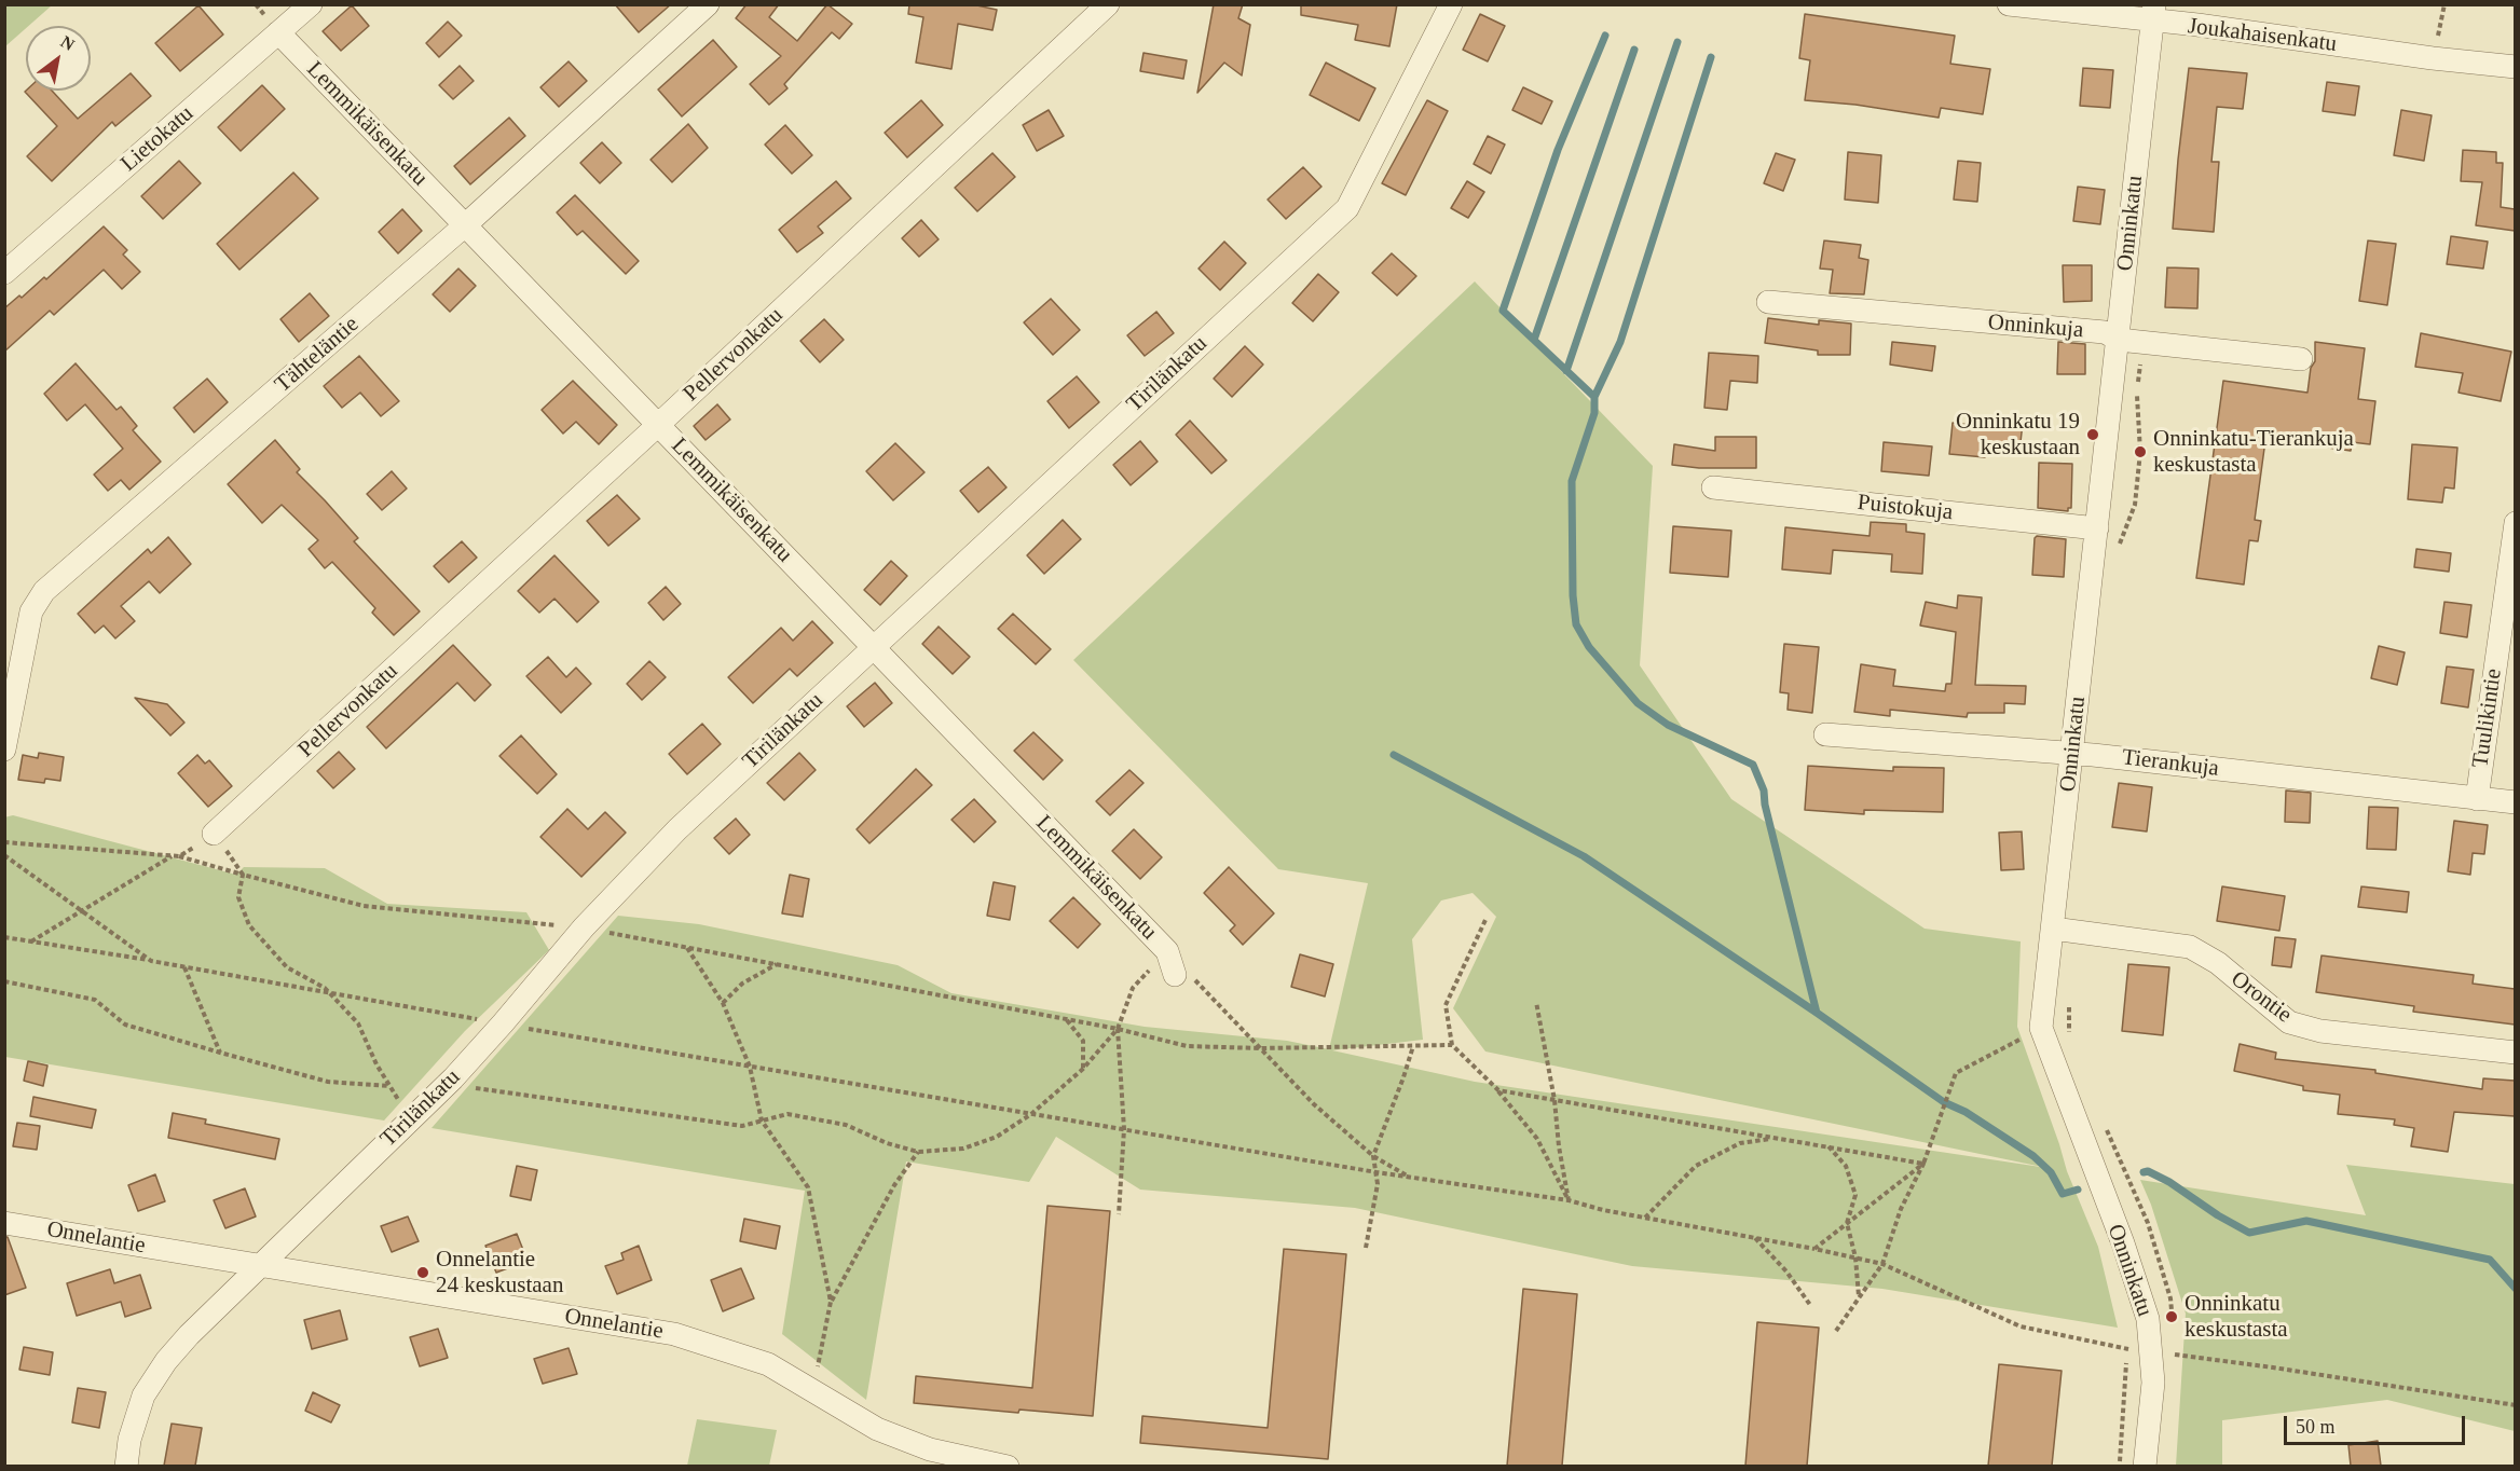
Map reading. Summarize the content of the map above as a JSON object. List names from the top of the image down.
{
  "streets": {
    "street": [
      "Joukahaisenkatu",
      "Lemmikäisenkatu",
      "Lietokatu",
      "Onninkatu",
      "Onninkuja",
      "Tähteläntie",
      "Pellervonkatu",
      "Tirilänkatu",
      "Puistokuja",
      "Tuulikintie",
      "Tierankuja",
      "Orontie",
      "Onnelantie"
    ]
  },
  "crossings": [
    ["Joukahaisenkatu", "Onninkatu"],
    ["Lemmikäisenkatu", "Lietokatu"],
    ["Lemmikäisenkatu", "Tähteläntie"],
    ["Lemmikäisenkatu", "Pellervonkatu"],
    ["Lemmikäisenkatu", "Tirilänkatu"],
    ["Onninkatu", "Onninkuja"],
    ["Onninkatu", "Puistokuja"],
    ["Onninkatu", "Tierankuja"],
    ["Onninkatu", "Orontie"],
    ["Tirilänkatu", "Onnelantie"],
    ["Tuulikintie", "Tierankuja"]
  ],
  "places": [
    "Onninkatu 19 keskustaan",
    "Onninkatu-Tierankuja keskustasta",
    "Onnelantie 24 keskustaan",
    "Onninkatu keskustasta"
  ],
  "scale_bar": "50 m",
  "north": "top right"
}
